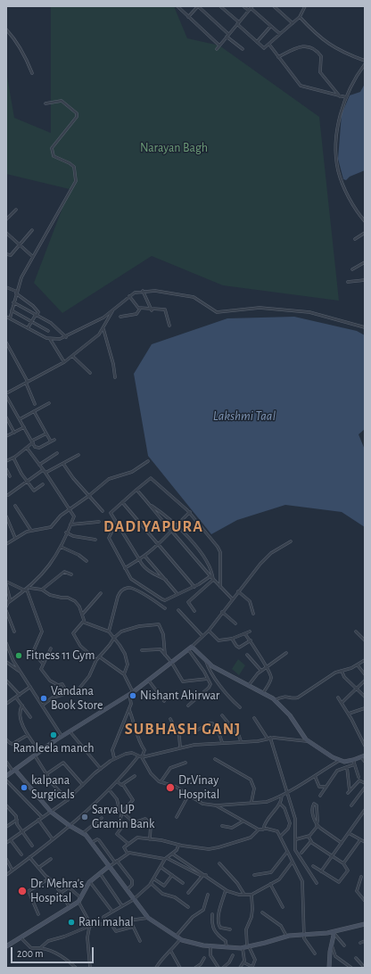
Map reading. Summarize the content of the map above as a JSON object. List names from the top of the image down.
{
  "districts": ["DADIYAPURA", "SUBHASH GANJ"],
  "water": ["Lakshmi Taal"],
  "parks": ["Narayan Bagh"],
  "places": [
    "Fitness 11 Gym",
    "Nishant Ahirwar",
    "Vandana Book Store",
    "Ramleela manch",
    "kalpana Surgicals",
    "Dr.Vinay Hospital",
    "Sarva UP Gramin Bank",
    "Dr. Mehra's Hospital",
    "Rani mahal"
  ],
  "scale_bar": "200 m"
}
